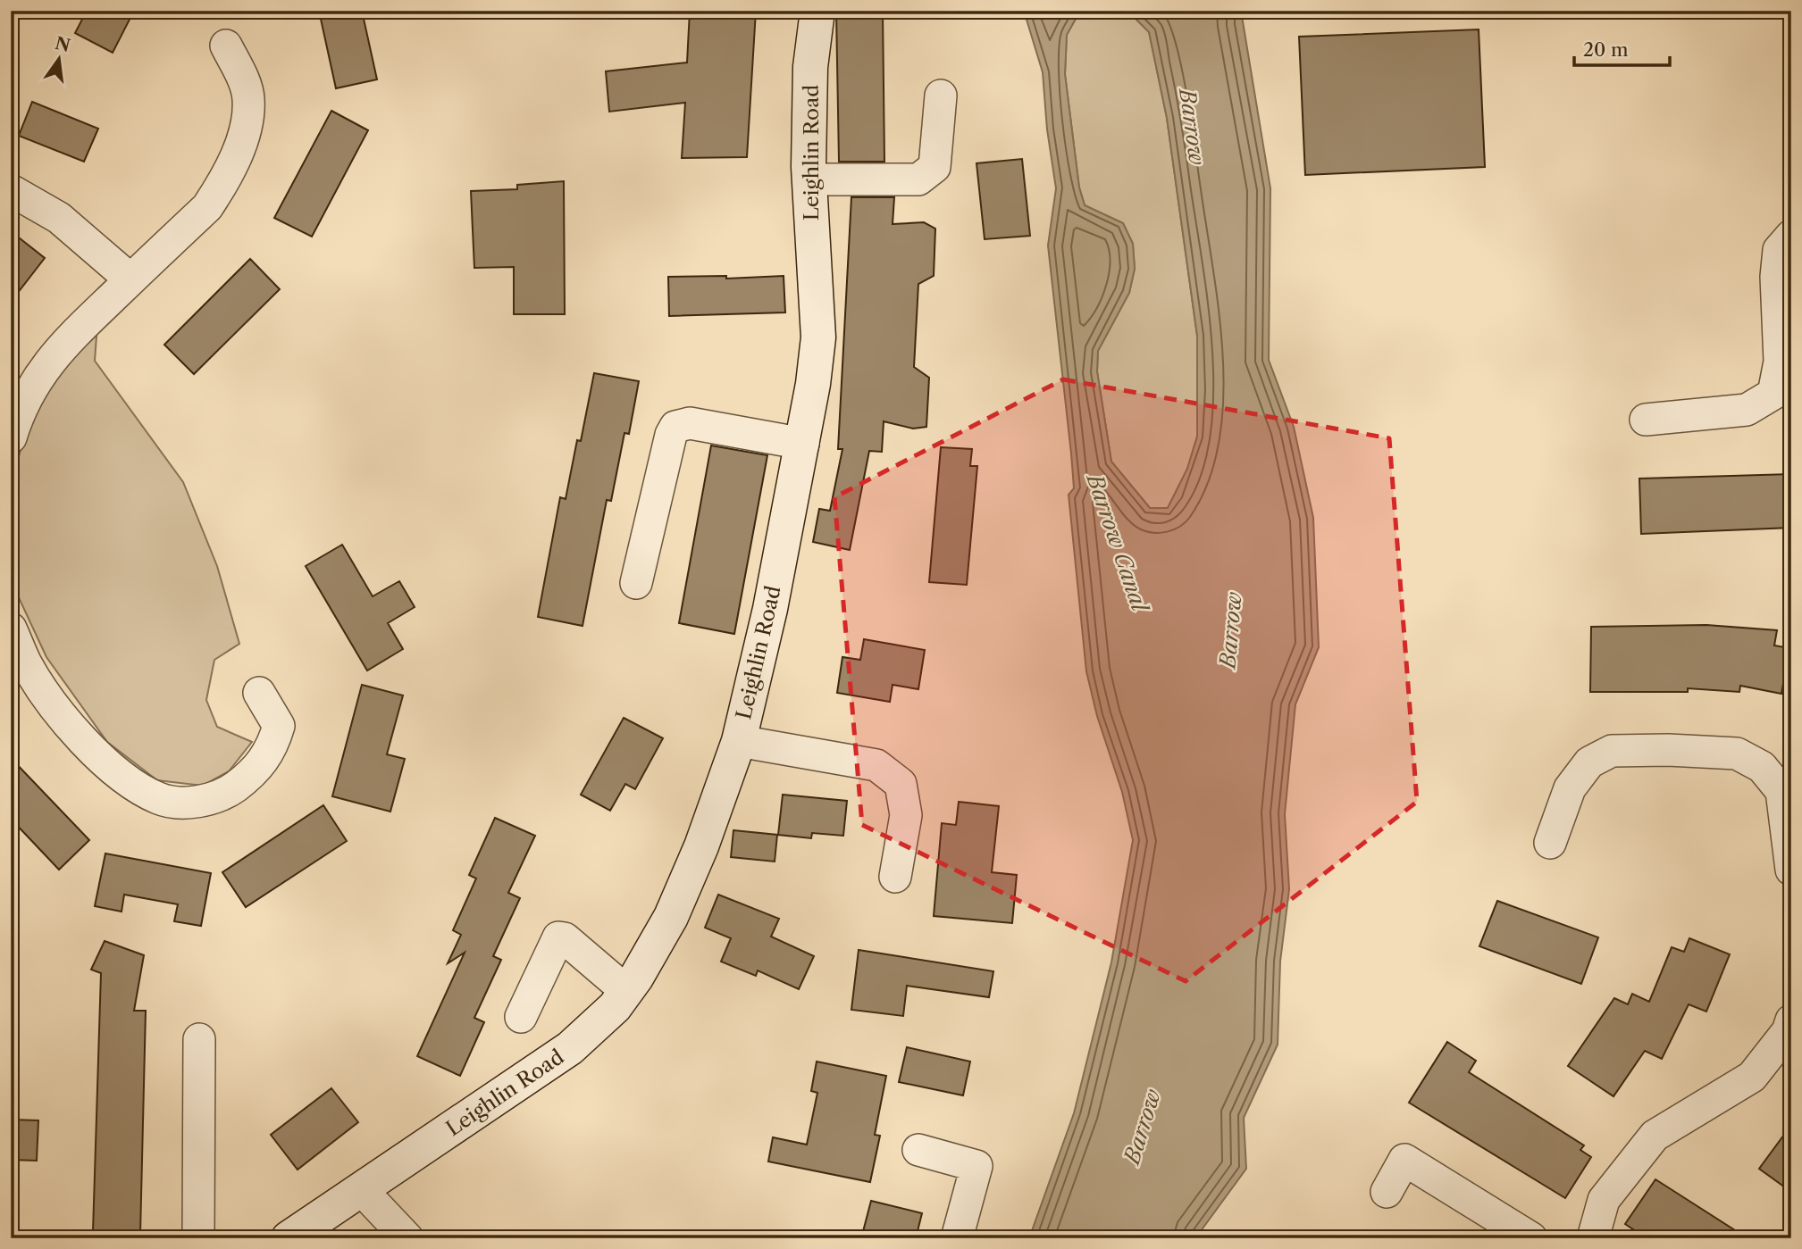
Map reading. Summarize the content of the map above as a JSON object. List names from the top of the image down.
{
  "streets": {
    "street": ["Leighlin Road"]
  },
  "water": ["Barrow", "Barrow Canal"],
  "scale_bar": "20 m",
  "north": "top"
}
